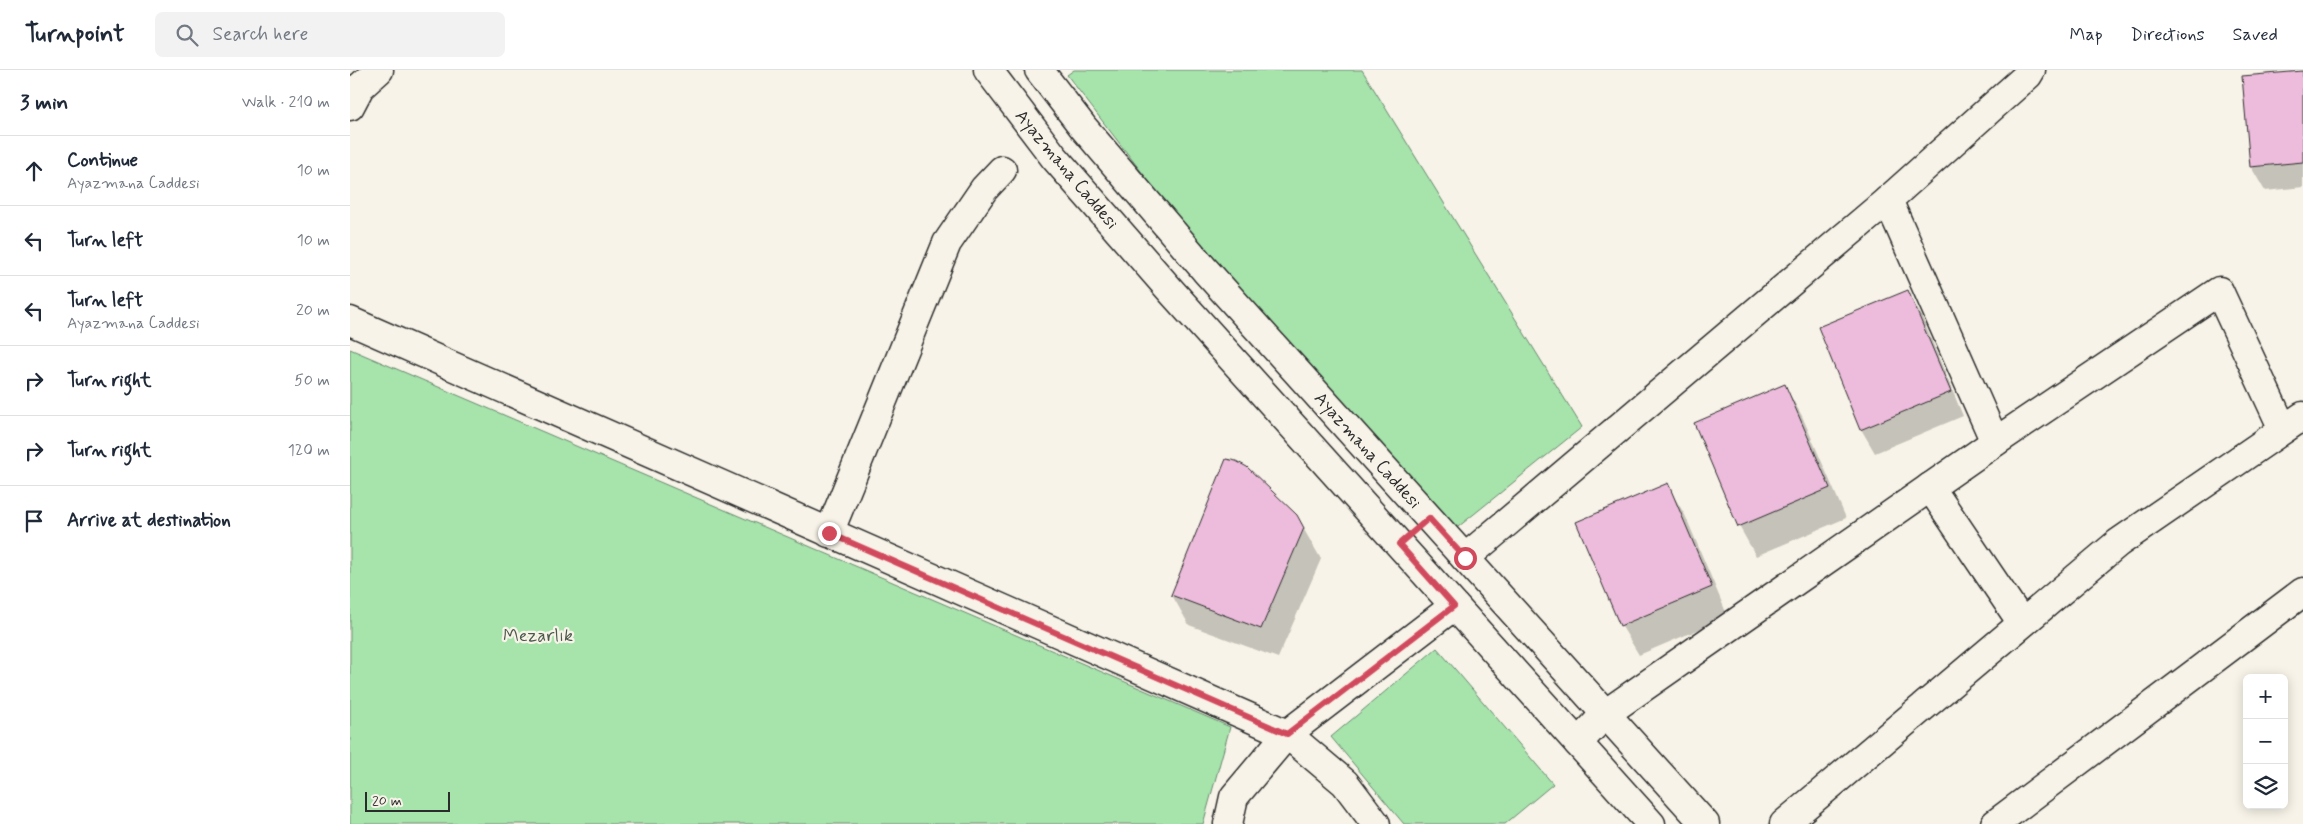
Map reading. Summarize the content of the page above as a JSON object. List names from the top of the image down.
{
  "streets": {
    "street": ["Ayazmana Caddesi"]
  },
  "parks": ["Mezarlık"],
  "scale_bar": "20 m",
  "page": {
    "header": "Turnpoint",
    "search": "Search here",
    "nav": ["Map", "Directions", "Saved"],
    "heading": ["3 min", "Walk · 210 m"],
    "list": [
      ["Continue", "Ayazmana Caddesi", "10 m"],
      ["Turn left", "10 m"],
      ["Turn left", "Ayazmana Caddesi", "20 m"],
      ["Turn right", "50 m"],
      ["Turn right", "120 m"],
      "Arrive at destination"
    ],
    "map_buttons": ["+", "−"],
    "scale": "20 m"
  }
}
